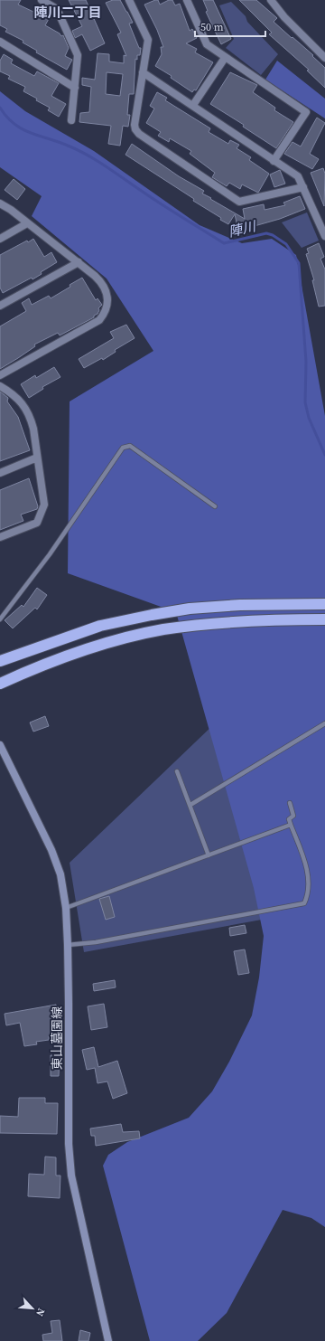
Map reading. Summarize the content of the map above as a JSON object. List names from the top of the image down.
{
  "streets": {
    "street": ["東山墓園線"]
  },
  "districts": ["陣川二丁目"],
  "water": ["陣川"],
  "scale_bar": "50 m",
  "north": "bottom right"
}
